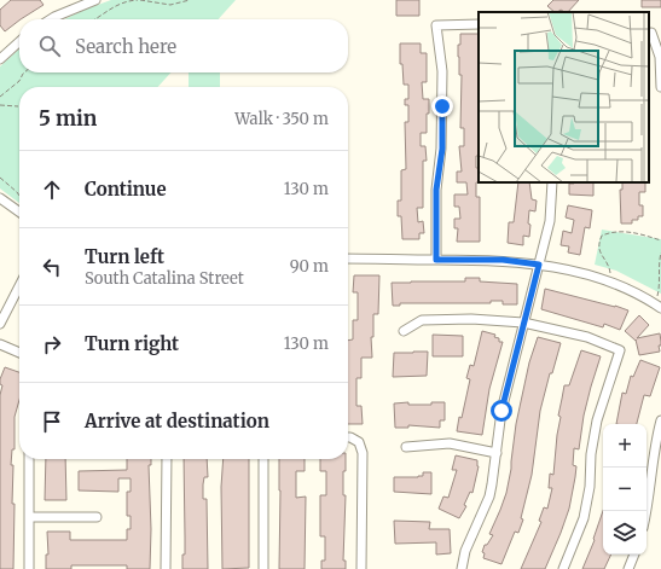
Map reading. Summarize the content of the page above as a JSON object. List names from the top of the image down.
{
  "page": {
    "search": "Search here",
    "heading": ["5 min", "Walk · 350 m"],
    "list": [
      ["Continue", "130 m"],
      ["Turn left", "South Catalina Street", "90 m"],
      ["Turn right", "130 m"],
      "Arrive at destination"
    ],
    "map_buttons": ["+", "−"]
  }
}
